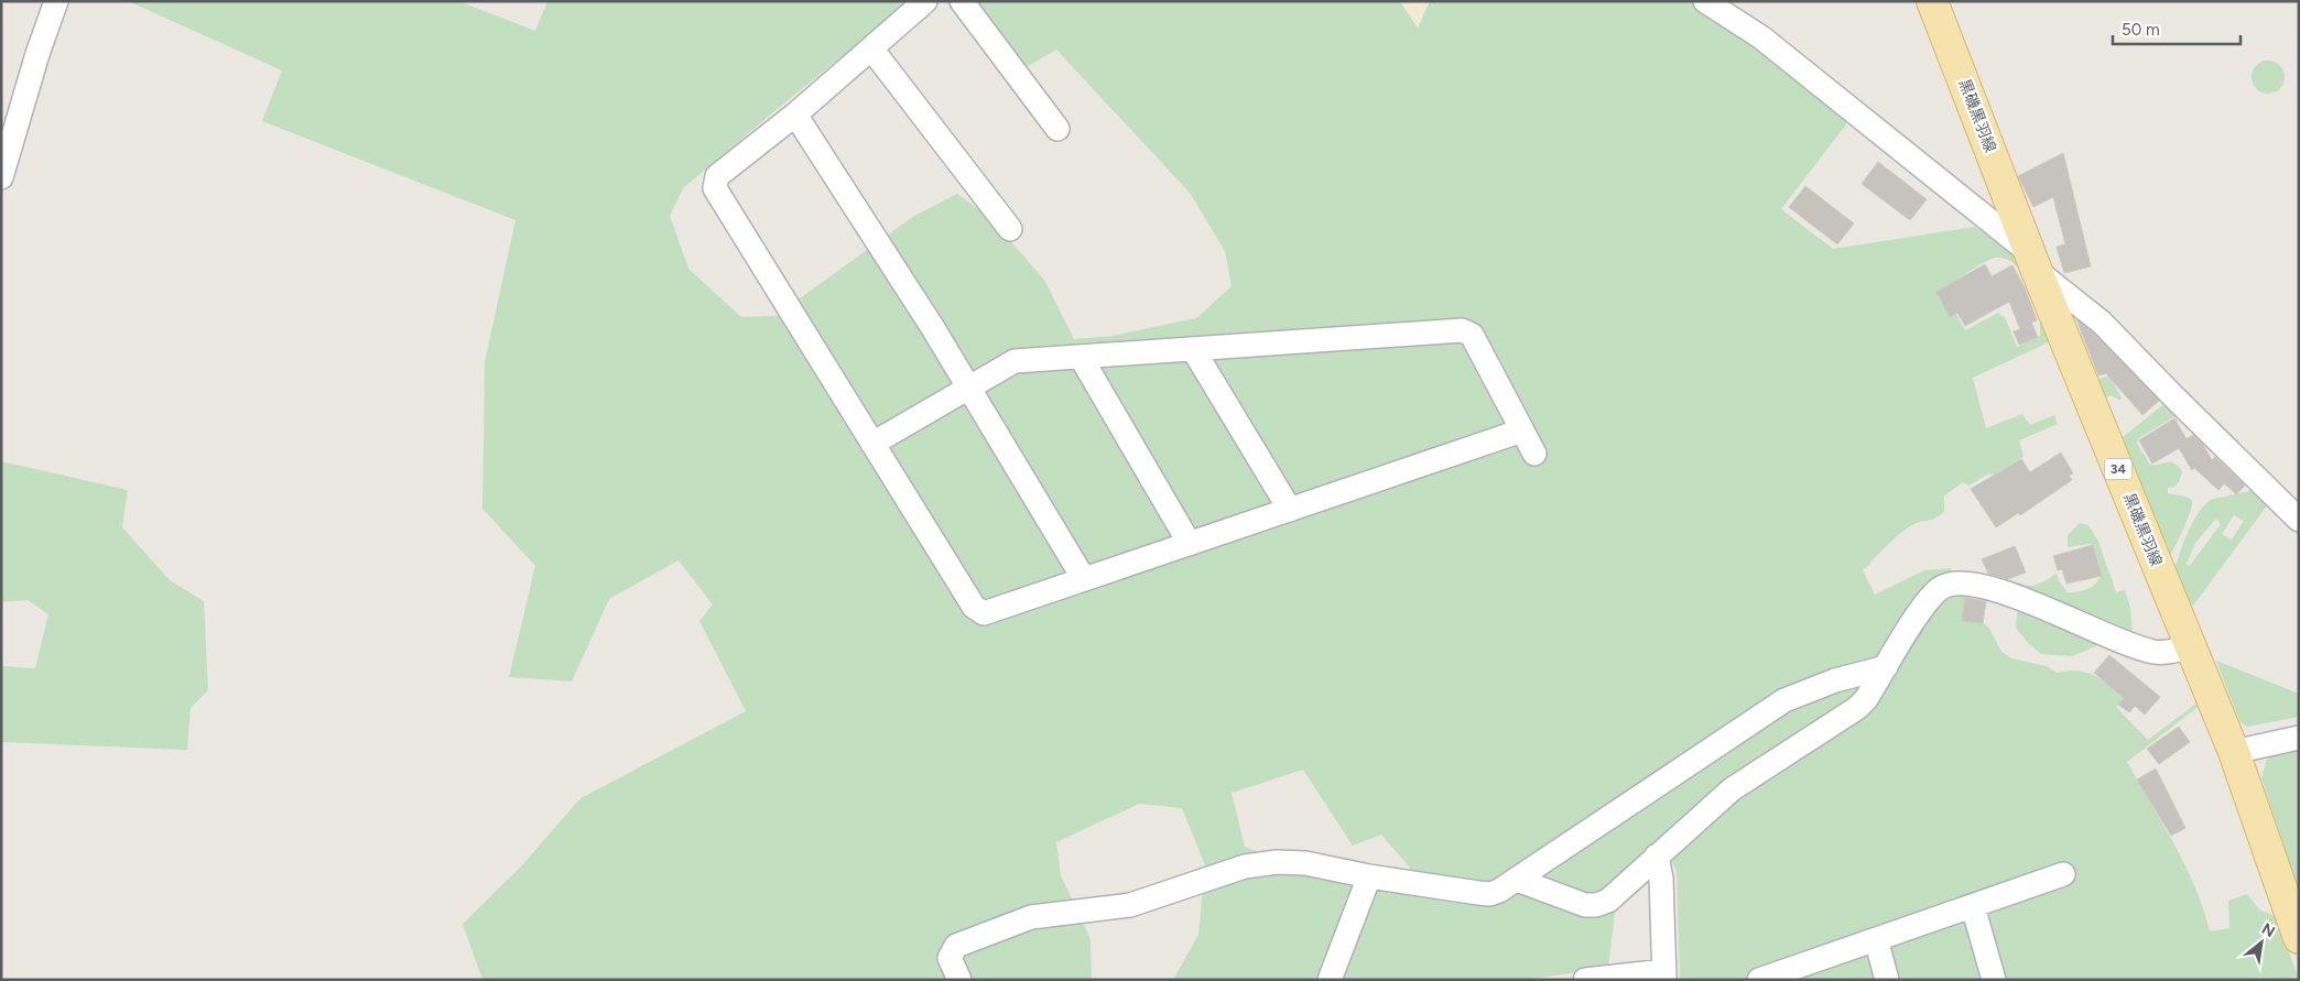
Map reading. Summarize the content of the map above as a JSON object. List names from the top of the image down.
{
  "streets": {
    "main road": ["黒磯黒羽線", "34"]
  },
  "scale_bar": "50 m",
  "north": "top right"
}
